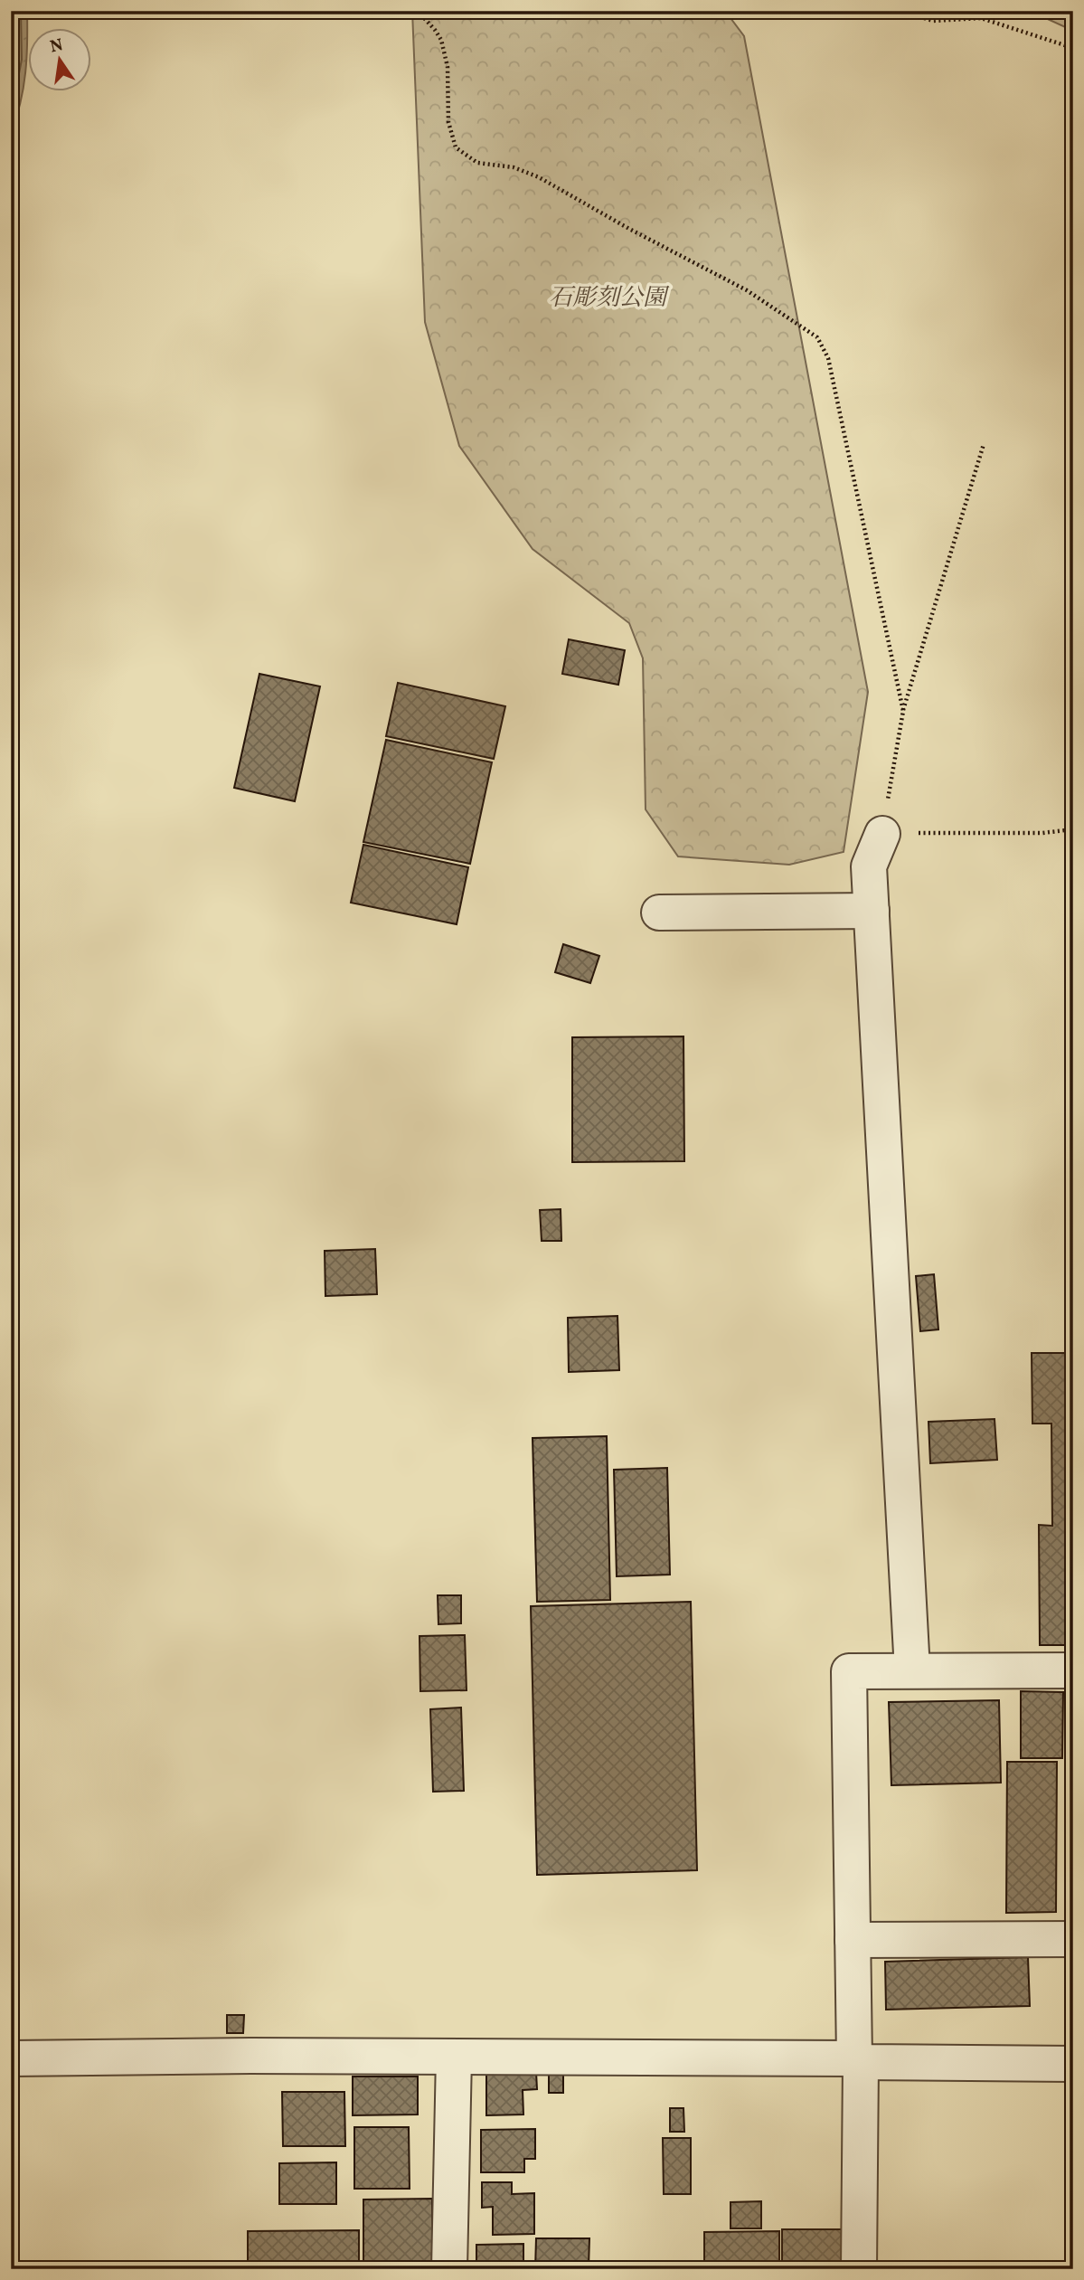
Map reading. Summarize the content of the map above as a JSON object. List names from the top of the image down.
{
  "parks": ["石彫刻公園"],
  "north": "top"
}
